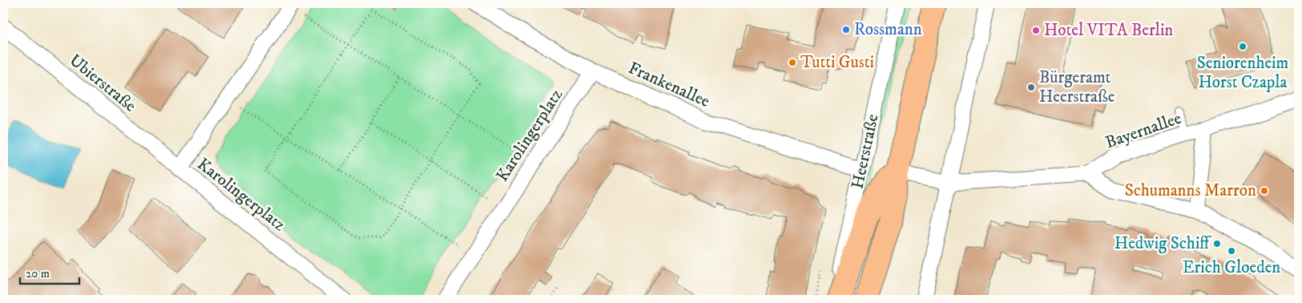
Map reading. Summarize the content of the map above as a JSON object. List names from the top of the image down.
{
  "streets": {
    "main road": ["Heerstraße"],
    "street": [
      "Ubierstraße",
      "Frankenallee",
      "Bayernallee",
      "Karolingerplatz"
    ]
  },
  "crossings": [
    ["Ubierstraße", "Karolingerplatz"],
    ["Frankenallee", "Karolingerplatz"],
    ["Frankenallee", "Heerstraße"]
  ],
  "places": [
    "Rossmann",
    "Hotel VITA Berlin",
    "Seniorenheim Horst Czapla",
    "Tutti Gusti",
    "Bürgeramt Heerstraße",
    "Schumanns Marron",
    "Hedwig Schiff",
    "Erich Gloeden"
  ],
  "scale_bar": "20 m"
}
